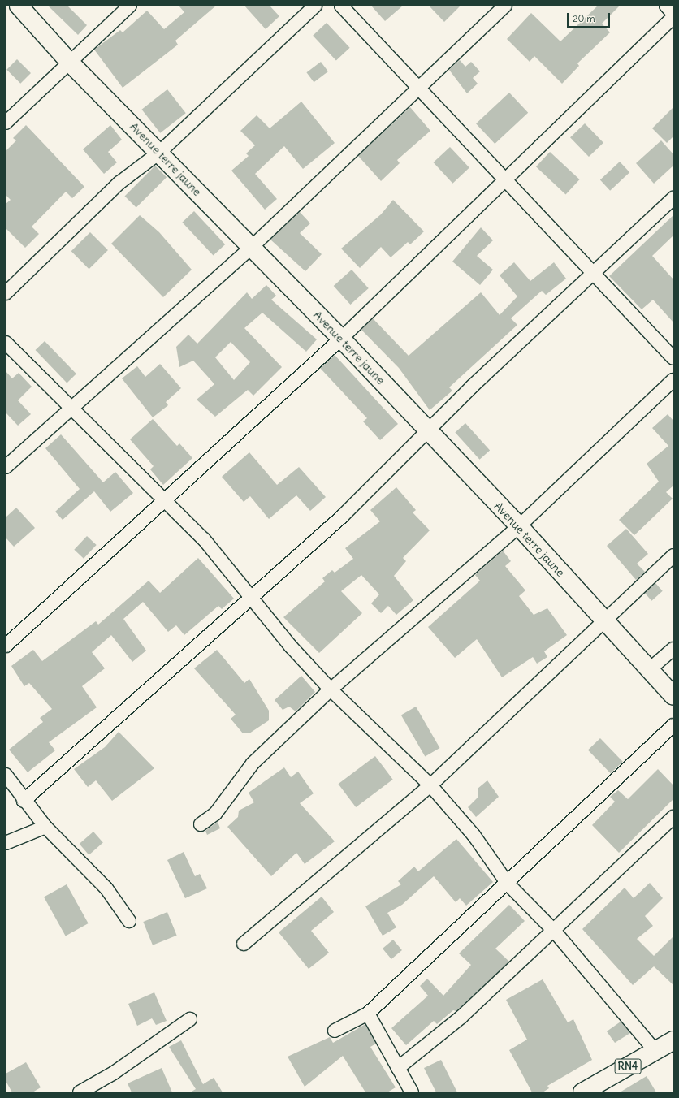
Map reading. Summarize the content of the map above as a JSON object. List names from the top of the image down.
{
  "streets": {
    "main road": ["Avenue terre jaune", "RN4"]
  },
  "scale_bar": "20 m"
}
